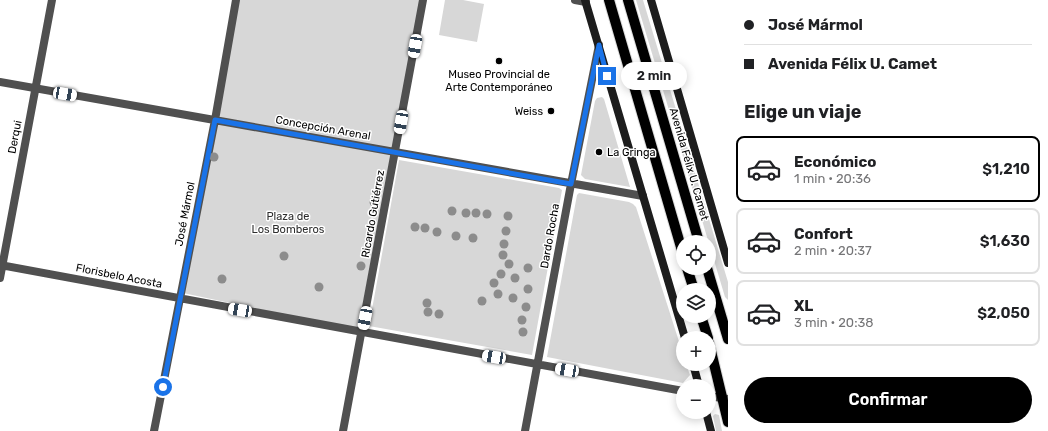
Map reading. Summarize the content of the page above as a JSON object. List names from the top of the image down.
{
  "streets": {
    "main road": ["Avenida Félix U. Camet"],
    "street": [
      "Concepción Arenal",
      "Derqui",
      "José Mármol",
      "Ricardo Gutiérrez",
      "Dardo Rocha",
      "Florisbelo Acosta"
    ]
  },
  "crossings": [
    ["Concepción Arenal", "Derqui"],
    ["Concepción Arenal", "José Mármol"],
    ["Concepción Arenal", "Ricardo Gutiérrez"],
    ["Concepción Arenal", "Dardo Rocha"],
    ["Derqui", "Florisbelo Acosta"],
    ["José Mármol", "Florisbelo Acosta"],
    ["Ricardo Gutiérrez", "Florisbelo Acosta"],
    ["Dardo Rocha", "Florisbelo Acosta"]
  ],
  "parks": ["Plaza de Los Bomberos"],
  "places": ["Museo Provincial de Arte Contemporáneo", "Weiss", "La Gringa"],
  "page": {
    "banner": ["José Mármol", "Avenida Félix U. Camet"],
    "bubble": "2 min",
    "heading": "Elige un viaje",
    "list": [
      {
        "name": "Económico",
        "note": "1 min · 20:36",
        "value": "$1,210"
      },
      {
        "name": "Confort",
        "note": "2 min · 20:37",
        "value": "$1,630"
      },
      {
        "name": "XL",
        "note": "3 min · 20:38",
        "value": "$2,050"
      }
    ],
    "map_buttons": ["+", "−"],
    "buttons": "Confirmar"
  }
}
